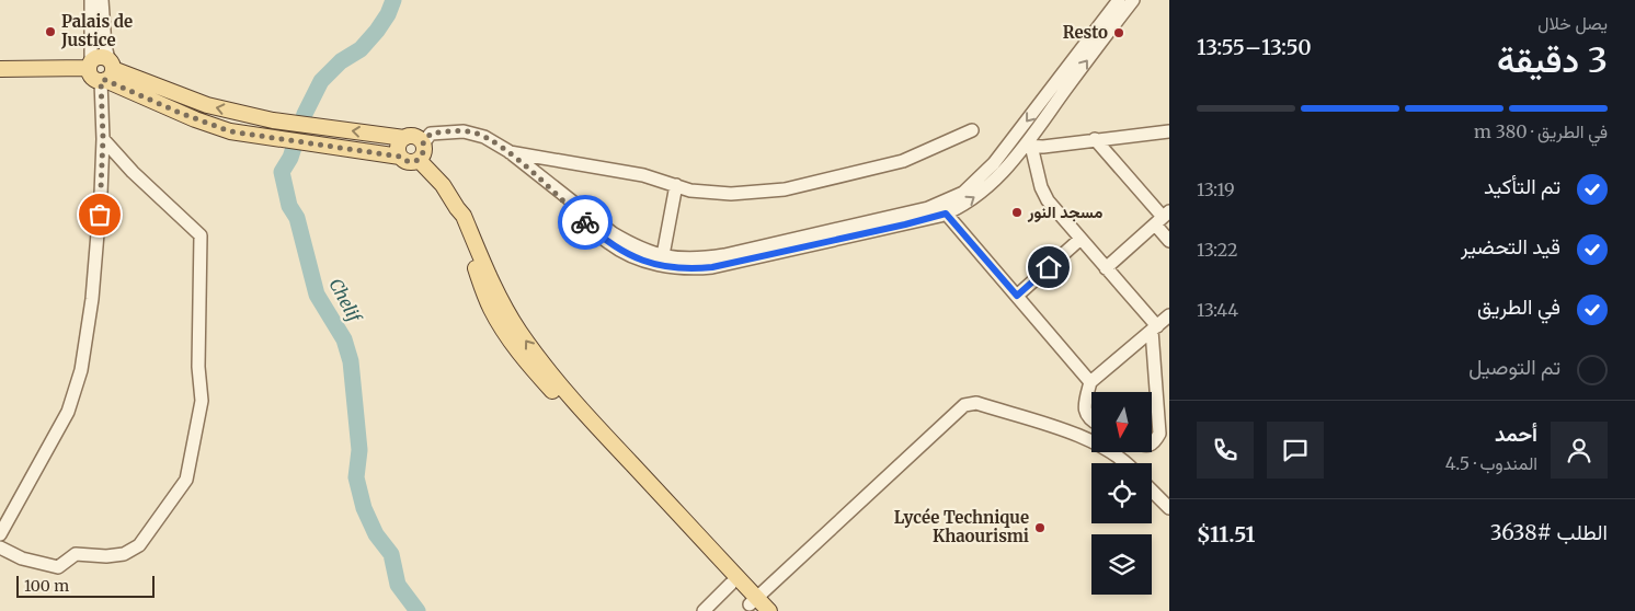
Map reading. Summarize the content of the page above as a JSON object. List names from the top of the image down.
{
  "water": ["Chelif"],
  "places": [
    "Palais de Justice",
    "Resto",
    "مسجد النور",
    "Lycée Technique Khaourismi"
  ],
  "scale_bar": "100 m",
  "north": "bottom",
  "page": {
    "heading": ["3 دقيقة", "يصل خلال", "13:50–13:55"],
    "panel": [
      "أحمد",
      "المندوب · 4.5",
      "الطلب #3638",
      "$11.51"
    ],
    "bar": "في الطريق · 380 m",
    "list": [
      ["تم التأكيد", "13:19"],
      ["قيد التحضير", "13:22"],
      ["في الطريق", "13:44"],
      "تم التوصيل"
    ],
    "scale": "100 m"
  }
}
